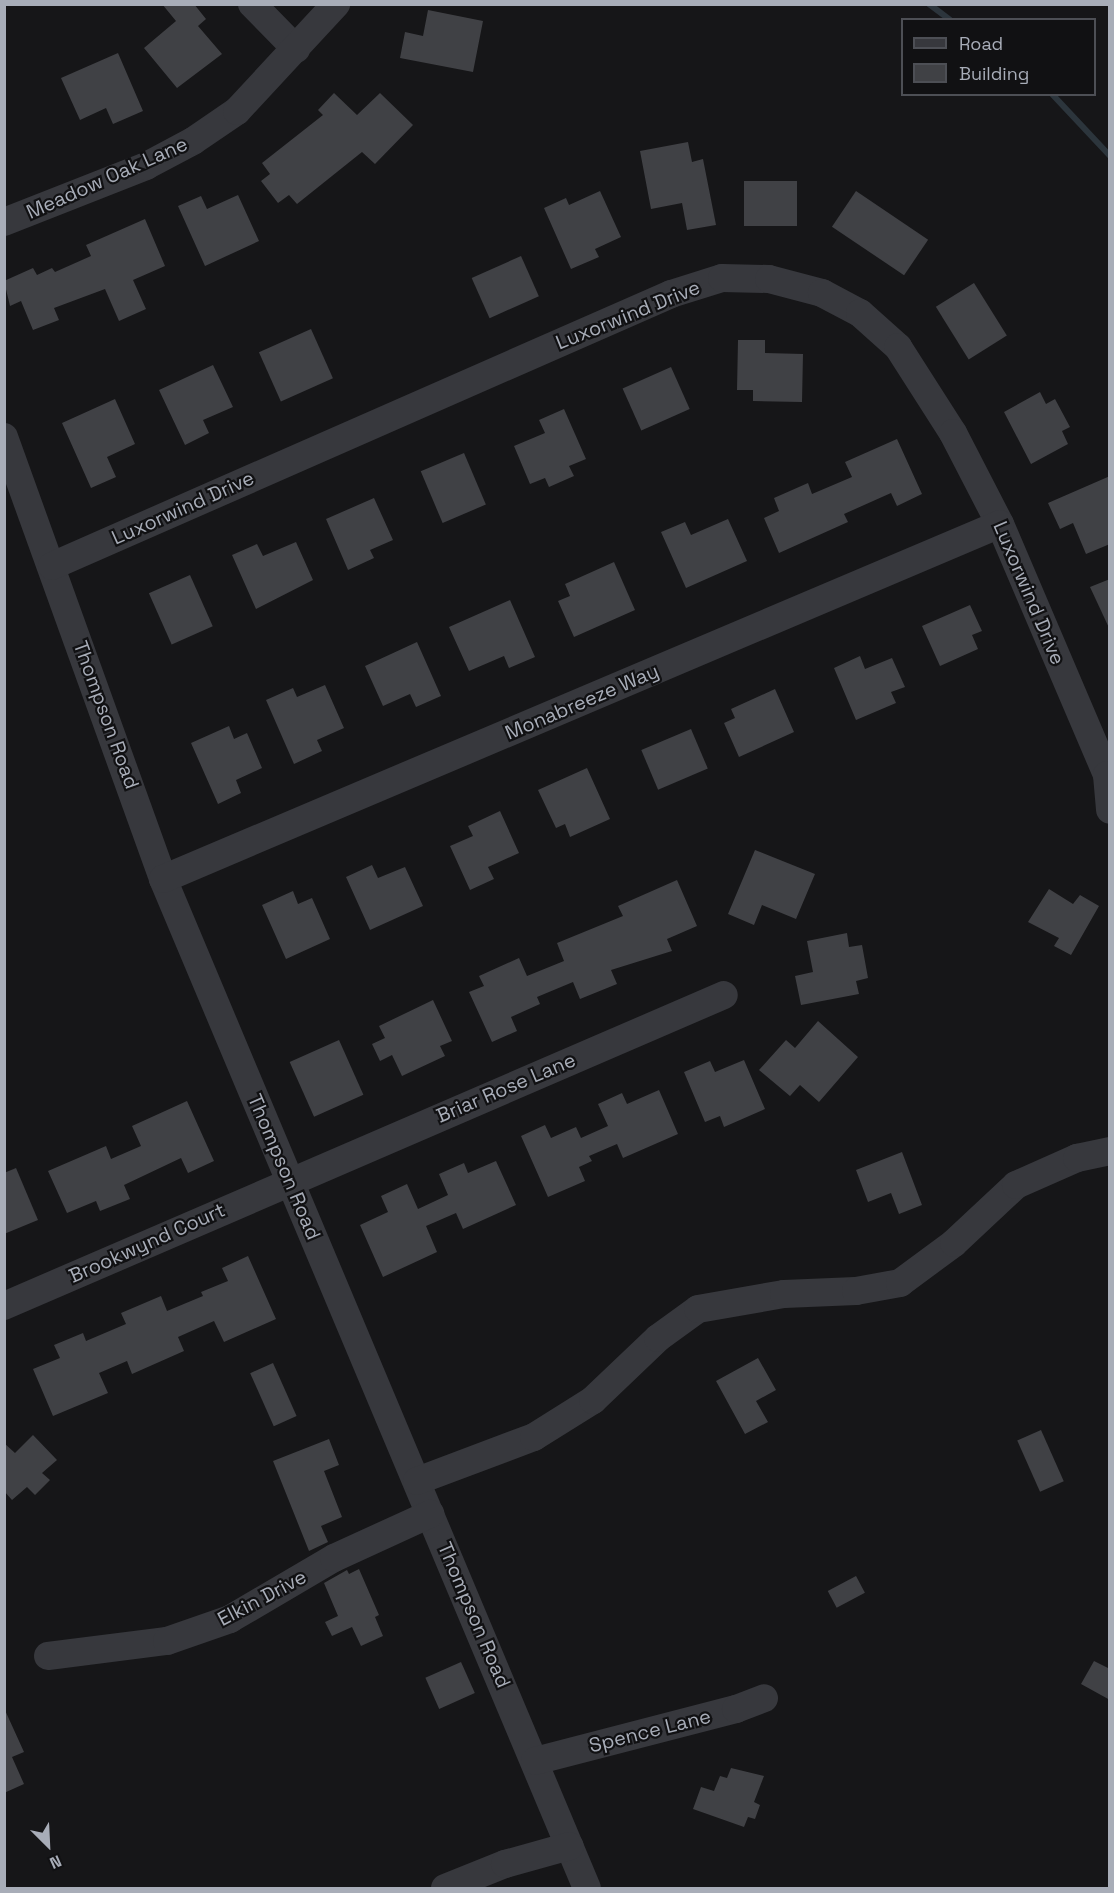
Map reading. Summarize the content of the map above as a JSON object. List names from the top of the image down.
{
  "streets": {
    "street": [
      "Meadow Oak Lane",
      "Luxorwind Drive",
      "Monabreeze Way",
      "Thompson Road",
      "Briar Rose Lane",
      "Brookwynd Court",
      "Elkin Drive",
      "Spence Lane"
    ]
  },
  "crossings": [
    ["Luxorwind Drive", "Monabreeze Way"],
    ["Luxorwind Drive", "Thompson Road"],
    ["Monabreeze Way", "Thompson Road"],
    ["Thompson Road", "Briar Rose Lane"],
    ["Thompson Road", "Brookwynd Court"],
    ["Thompson Road", "Elkin Drive"],
    ["Thompson Road", "Spence Lane"],
    ["Briar Rose Lane", "Brookwynd Court"]
  ],
  "legend": ["Road", "Building"],
  "north": "bottom right"
}
